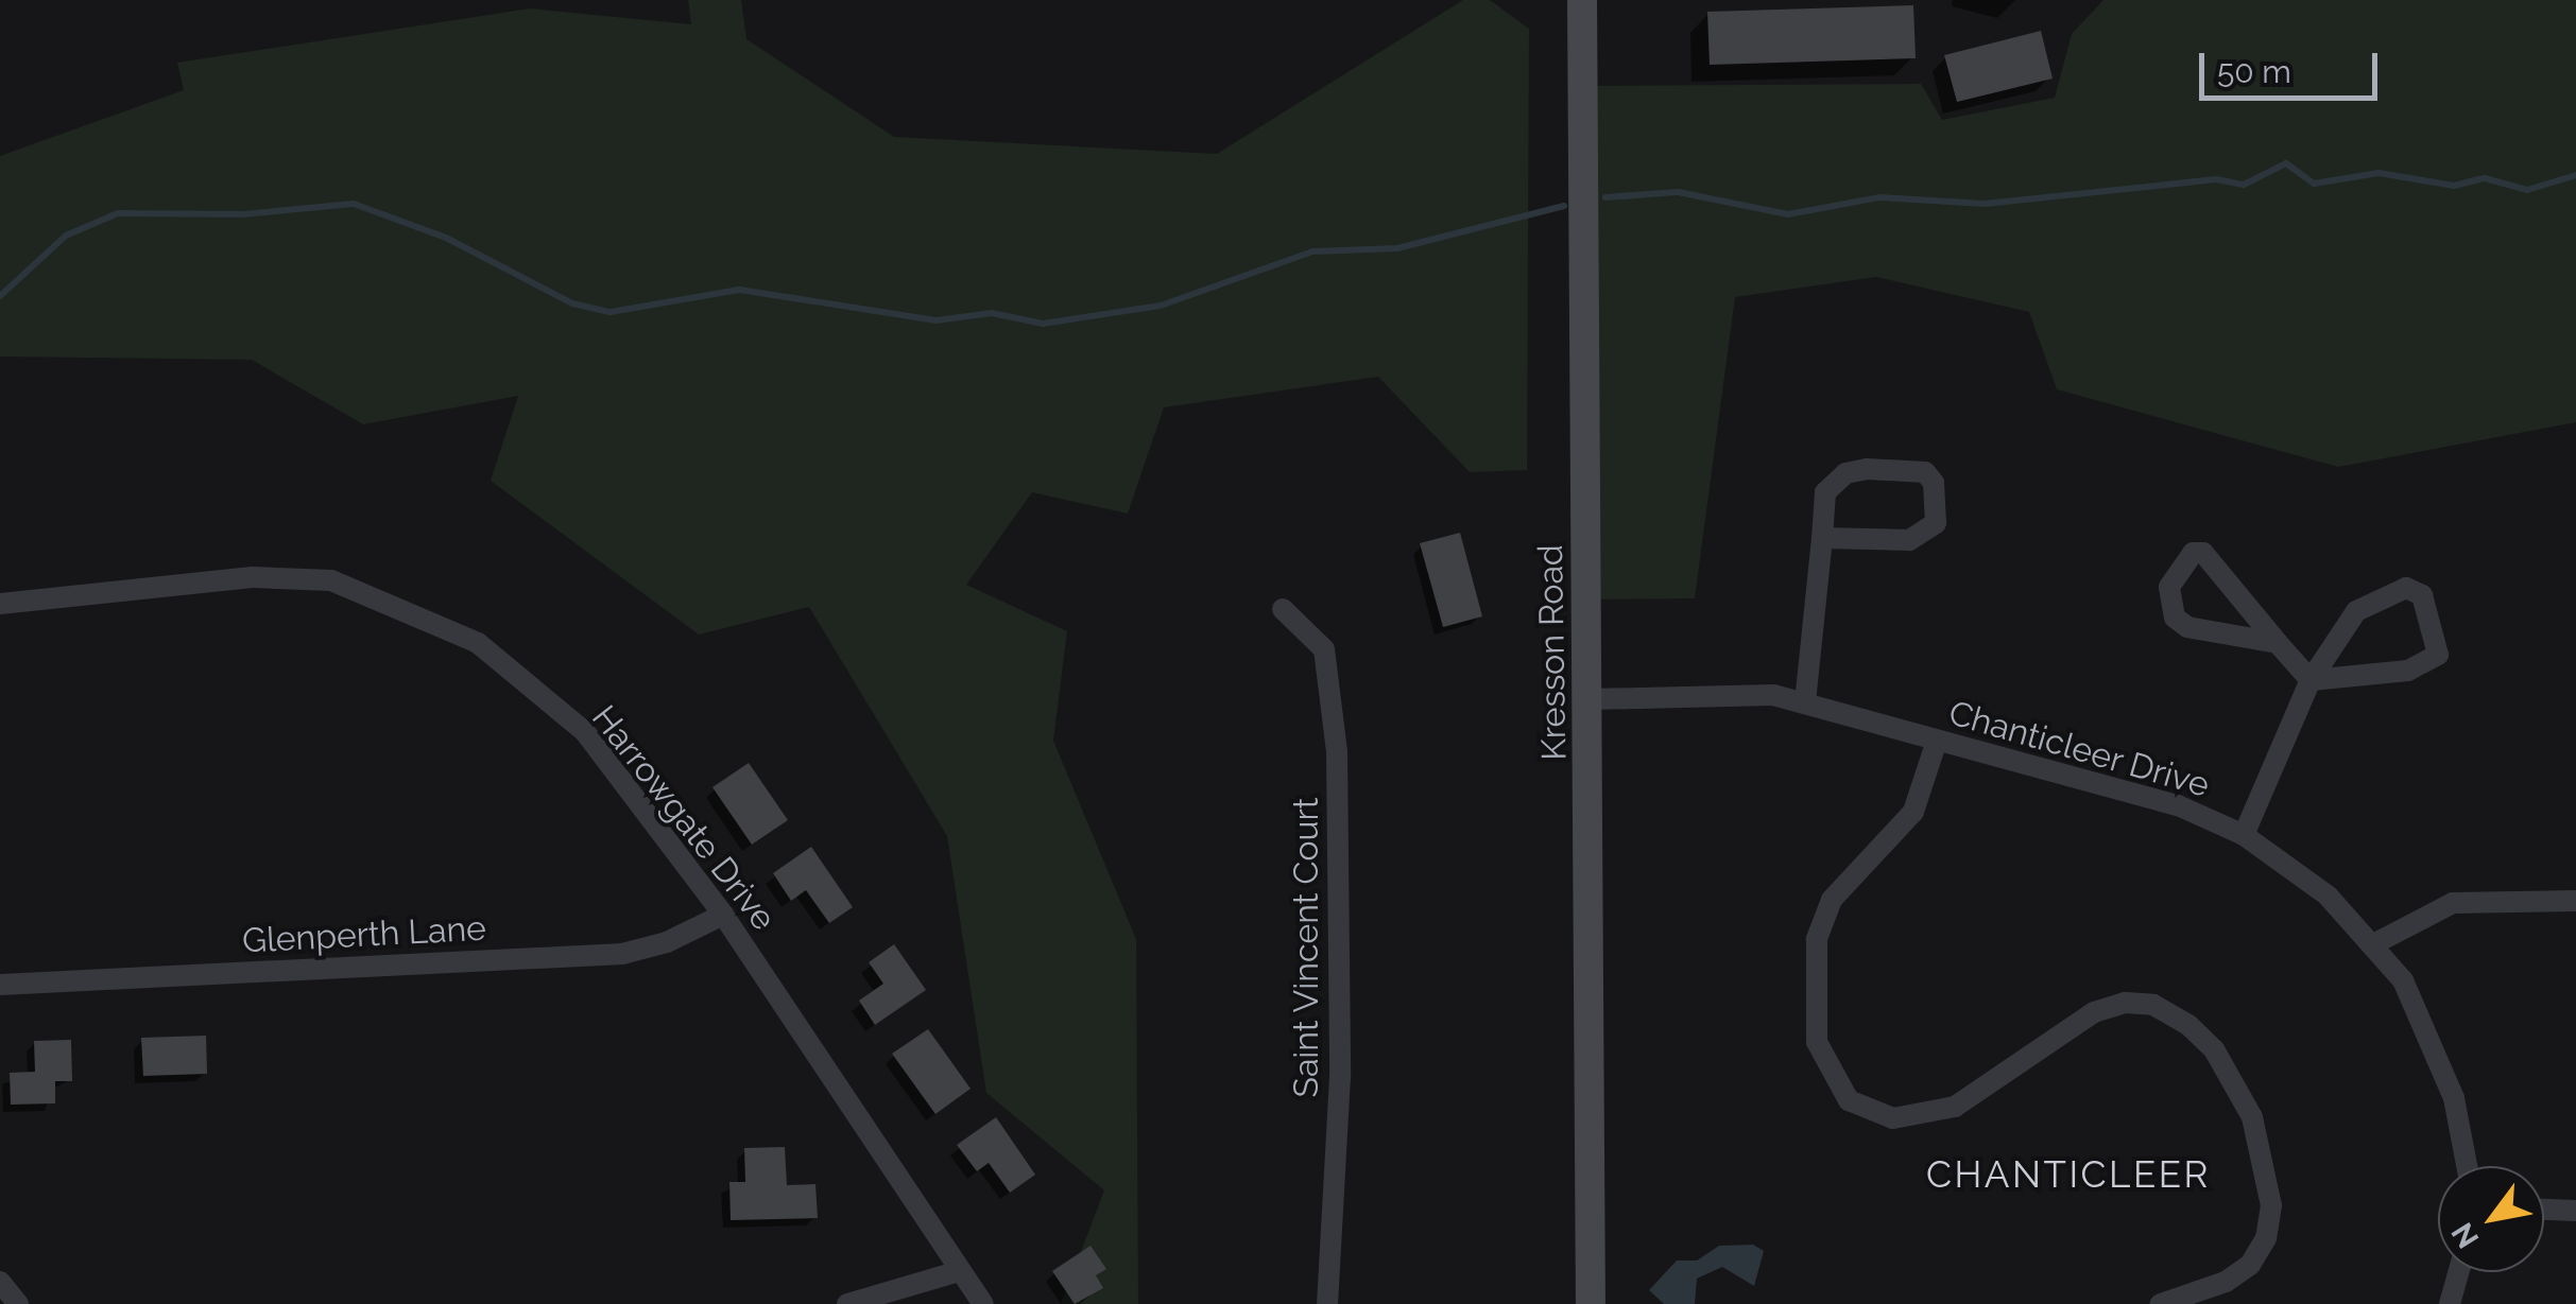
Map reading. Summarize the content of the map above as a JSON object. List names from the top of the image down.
{
  "streets": {
    "street": [
      "Kresson Road",
      "Chanticleer Drive",
      "Harrowgate Drive",
      "Glenperth Lane",
      "Saint Vincent Court"
    ]
  },
  "crossings": [
    ["Kresson Road", "Chanticleer Drive"],
    ["Harrowgate Drive", "Glenperth Lane"]
  ],
  "districts": ["CHANTICLEER"],
  "scale_bar": "50 m",
  "north": "bottom left"
}
